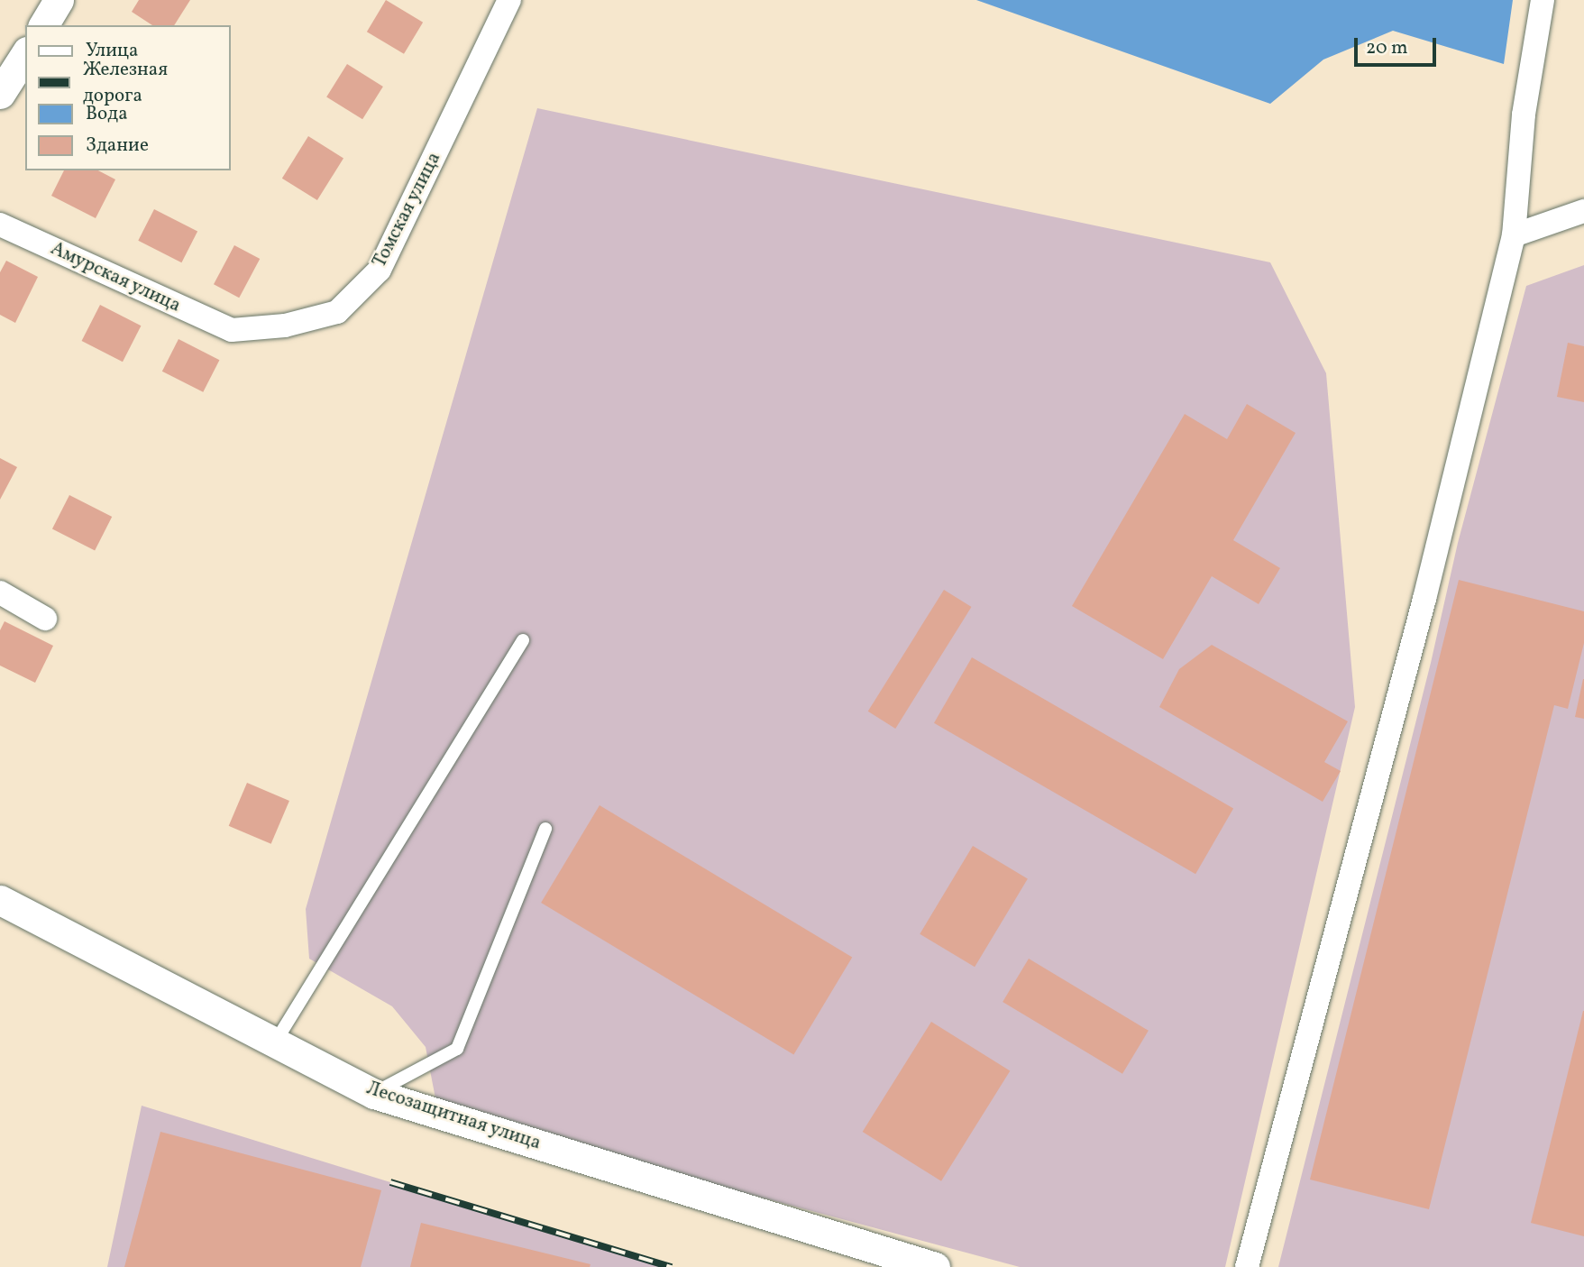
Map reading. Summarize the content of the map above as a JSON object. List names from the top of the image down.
{
  "streets": {
    "street": ["Томская улица", "Амурская улица", "Лесозащитная улица"]
  },
  "crossings": [
    ["Томская улица", "Амурская улица"]
  ],
  "legend": [
    "Улица",
    "Железная дорога",
    "Вода",
    "Здание"
  ],
  "scale_bar": "20 m"
}
